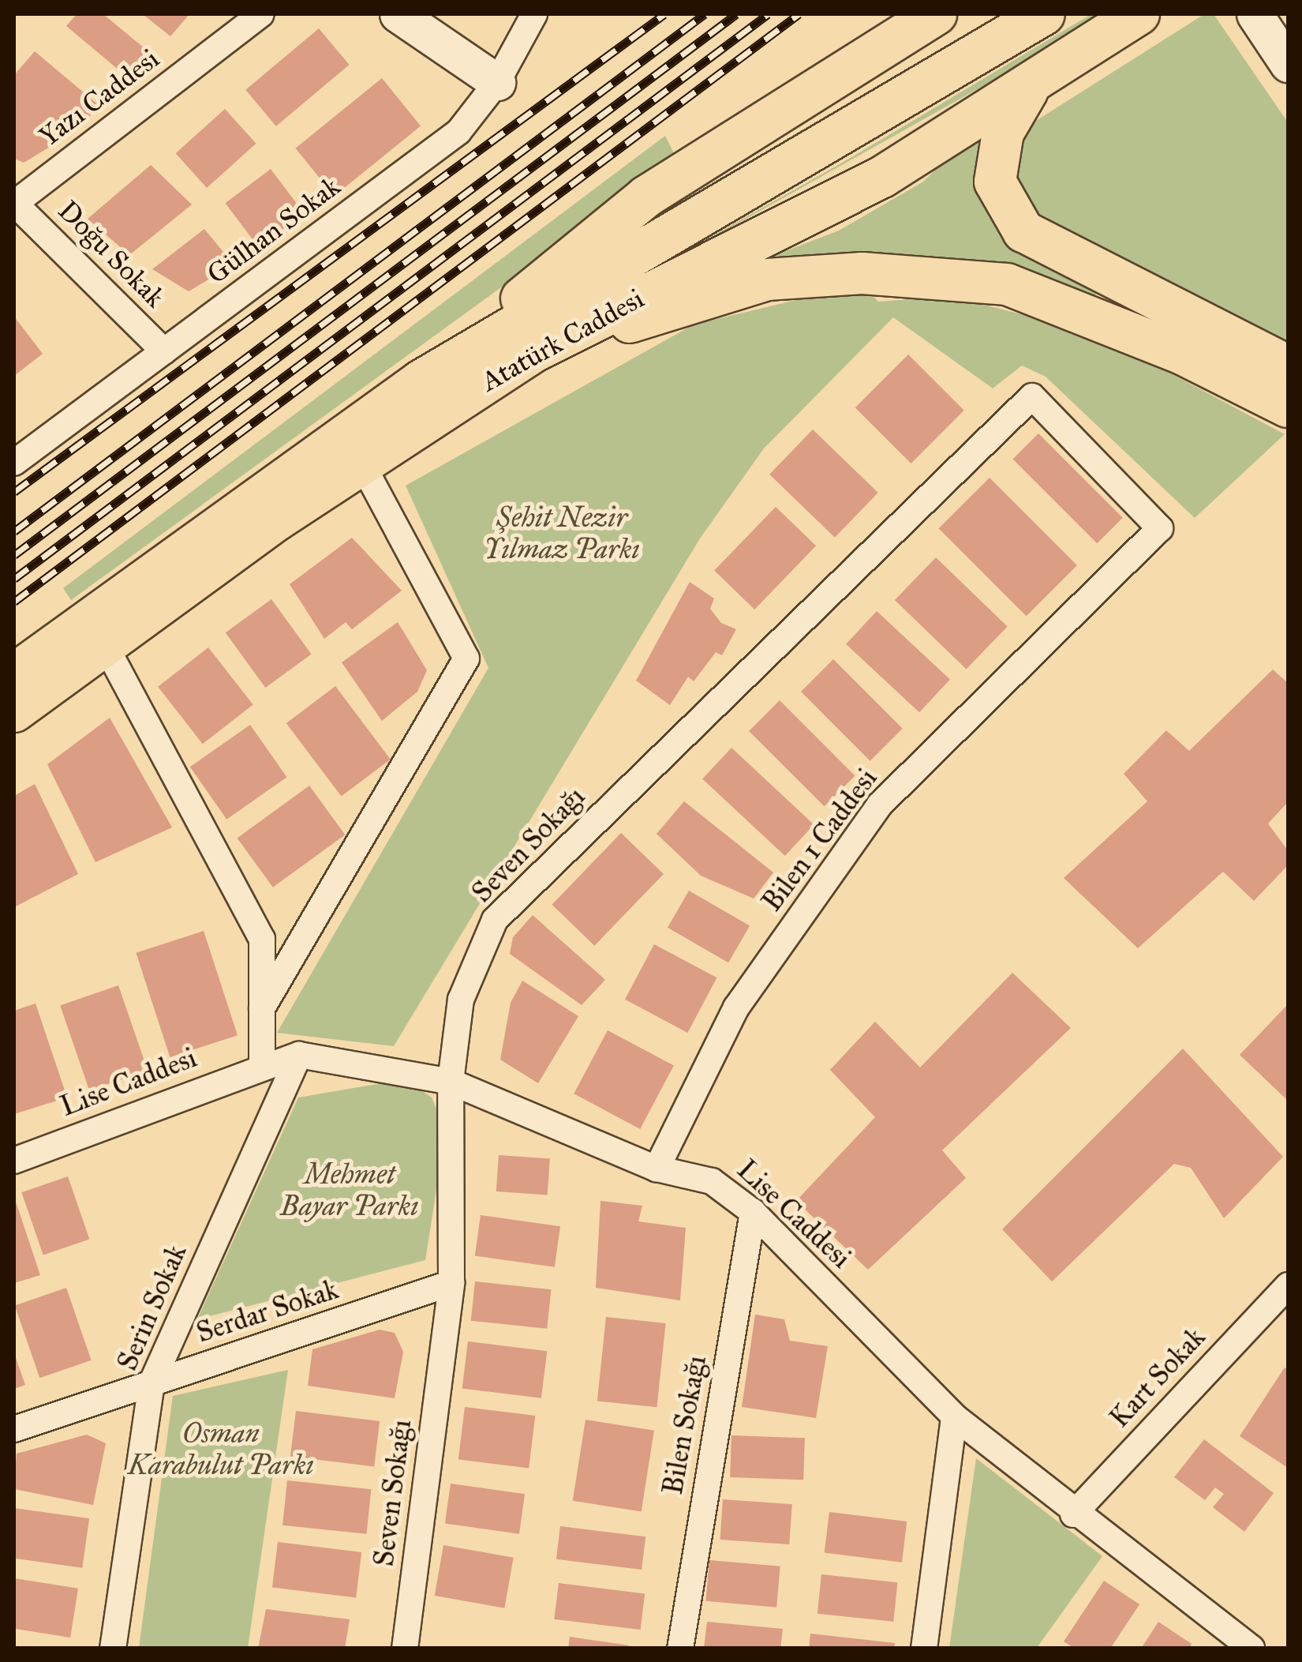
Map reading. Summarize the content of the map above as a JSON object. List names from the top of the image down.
{
  "streets": {
    "main road": ["Atatürk Caddesi"],
    "street": [
      "Yazı Caddesi",
      "Gülhan Sokak",
      "Doğu Sokak",
      "Bilen 1 Caddesi",
      "Seven Sokağı",
      "Lise Caddesi",
      "Serin Sokak",
      "Serdar Sokak",
      "Kart Sokak",
      "Bilen Sokağı"
    ]
  },
  "crossings": [
    ["Yazı Caddesi", "Doğu Sokak"],
    ["Gülhan Sokak", "Doğu Sokak"],
    ["Bilen 1 Caddesi", "Seven Sokağı"],
    ["Bilen 1 Caddesi", "Lise Caddesi"],
    ["Seven Sokağı", "Lise Caddesi"],
    ["Seven Sokağı", "Serdar Sokak"],
    ["Lise Caddesi", "Serin Sokak"],
    ["Lise Caddesi", "Kart Sokak"],
    ["Lise Caddesi", "Bilen Sokağı"],
    ["Serin Sokak", "Serdar Sokak"]
  ],
  "parks": ["Şehit Nezir Yılmaz Parkı", "Mehmet Bayar Parkı", "Osman Karabulut Parkı"]
}
